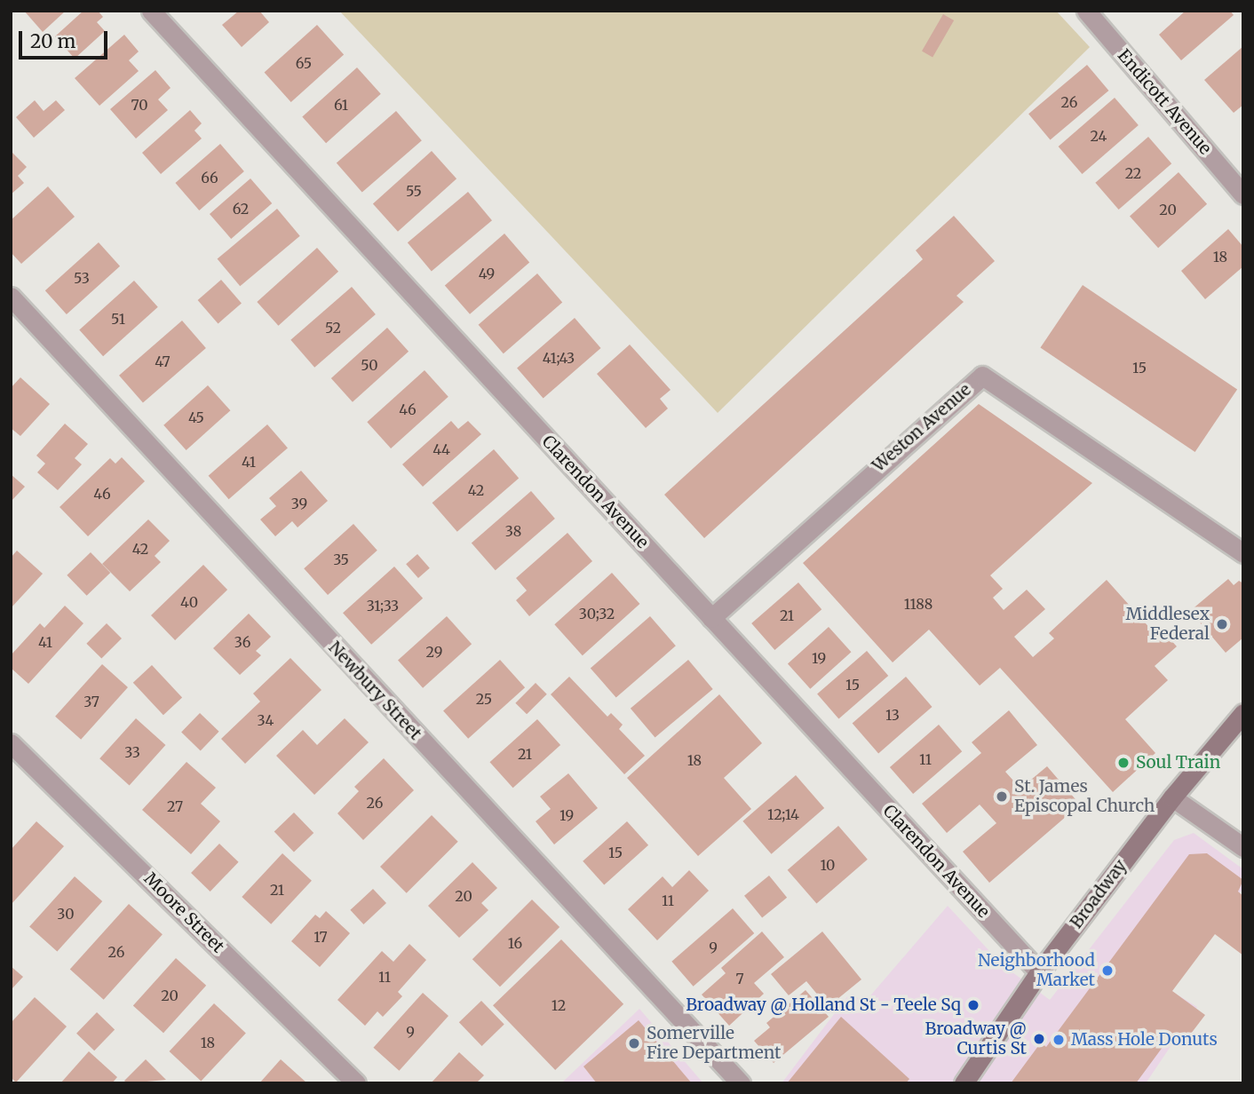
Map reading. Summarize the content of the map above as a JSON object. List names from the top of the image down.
{
  "streets": {
    "main road": ["Broadway"],
    "street": [
      "Endicott Avenue",
      "Weston Avenue",
      "Clarendon Avenue",
      "Newbury Street",
      "Moore Street"
    ]
  },
  "crossings": [
    ["Weston Avenue", "Clarendon Avenue"],
    ["Clarendon Avenue", "Broadway"]
  ],
  "places": [
    "Middlesex Federal",
    "Soul Train",
    "St. James Episcopal Church",
    "Neighborhood Market",
    "Broadway @ Holland St - Teele Sq",
    "Broadway @ Curtis St",
    "Mass Hole Donuts",
    "Somerville Fire Department"
  ],
  "house_numbers": [
    "65",
    "26",
    "70",
    "61",
    "24",
    "22",
    "66",
    "55",
    "62",
    "20",
    "18",
    "49",
    "53",
    "51",
    "52",
    "41;43",
    "47",
    "50",
    "15",
    "46",
    "45",
    "44",
    "41",
    "42",
    "46",
    "39",
    "38",
    "42",
    "35",
    "40",
    "1188",
    "31;33",
    "30;32",
    "21",
    "41",
    "36",
    "29",
    "19",
    "15",
    "25",
    "37",
    "13",
    "34",
    "33",
    "21",
    "11",
    "18",
    "26",
    "27",
    "12;14",
    "19",
    "15",
    "10",
    "21",
    "20",
    "11",
    "30",
    "17",
    "16",
    "9",
    "26",
    "11",
    "7",
    "20",
    "12",
    "9",
    "18"
  ],
  "scale_bar": "20 m"
}
